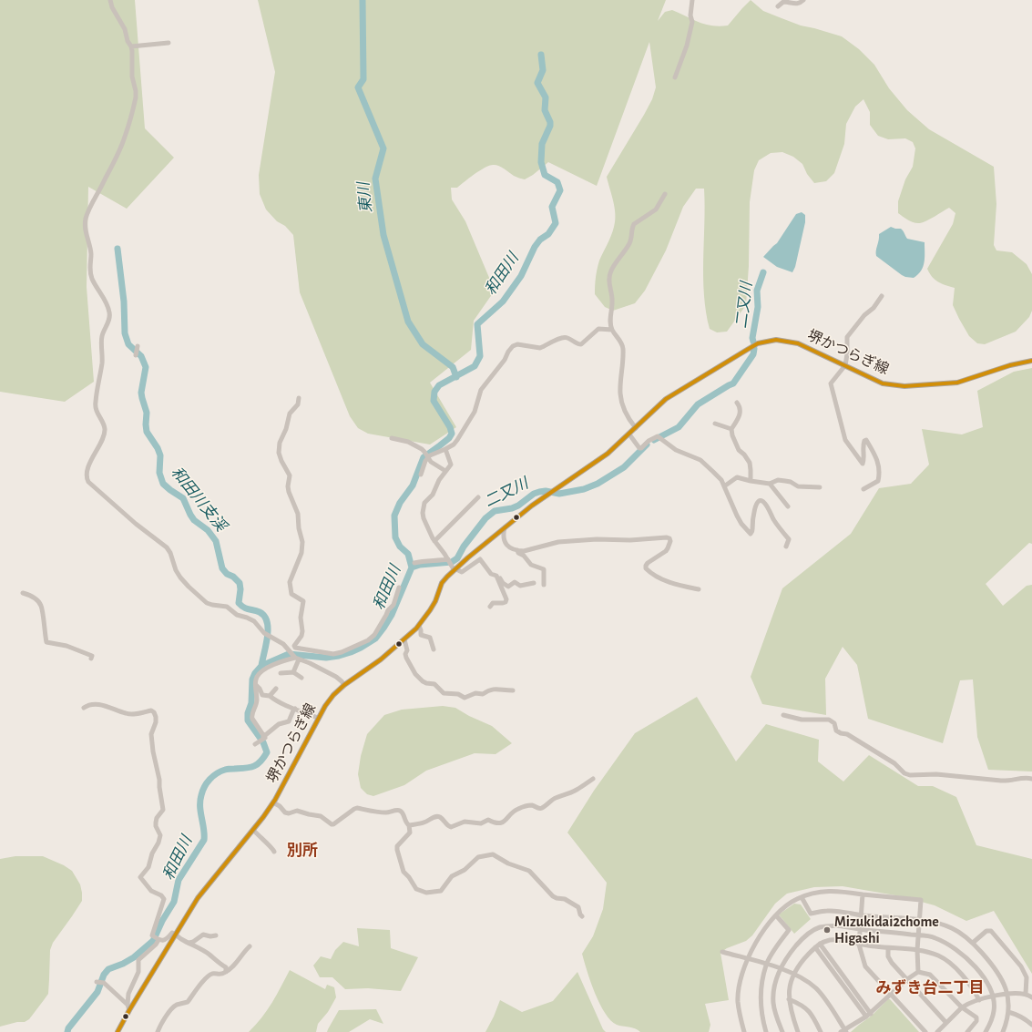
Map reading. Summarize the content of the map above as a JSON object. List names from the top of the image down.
{
  "streets": {
    "main road": ["堺かつらぎ線"]
  },
  "districts": ["別所", "みずき台二丁目"],
  "water": [
    "東川",
    "和田川",
    "二又川",
    "和田川支渓"
  ],
  "places": ["Mizukidai2chome Higashi"]
}
